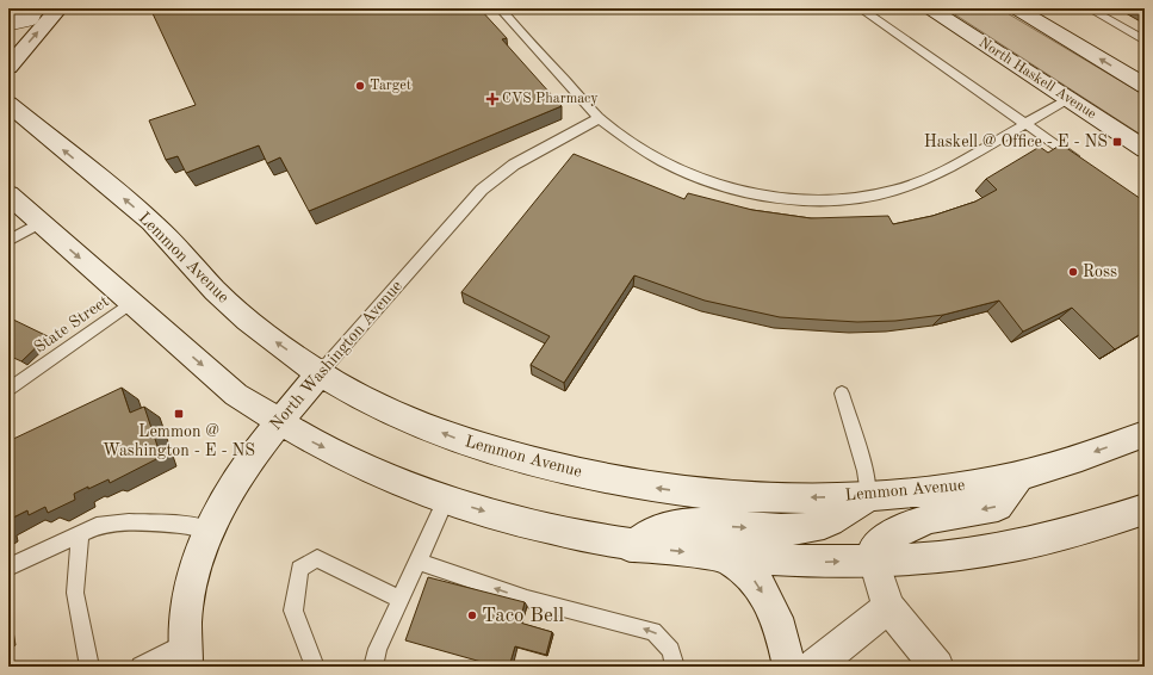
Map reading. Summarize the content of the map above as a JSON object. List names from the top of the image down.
{
  "streets": {
    "main road": ["North Haskell Avenue", "Lemmon Avenue", "North Washington Avenue"],
    "lane": ["State Street"]
  },
  "crossings": [
    ["Lemmon Avenue", "North Washington Avenue"]
  ],
  "places": {
    "other": ["Target", "Ross", "Taco Bell"],
    "health": ["CVS Pharmacy"],
    "transit": ["Haskell @ Office - E - NS", "Lemmon @ Washington - E - NS"]
  }
}
